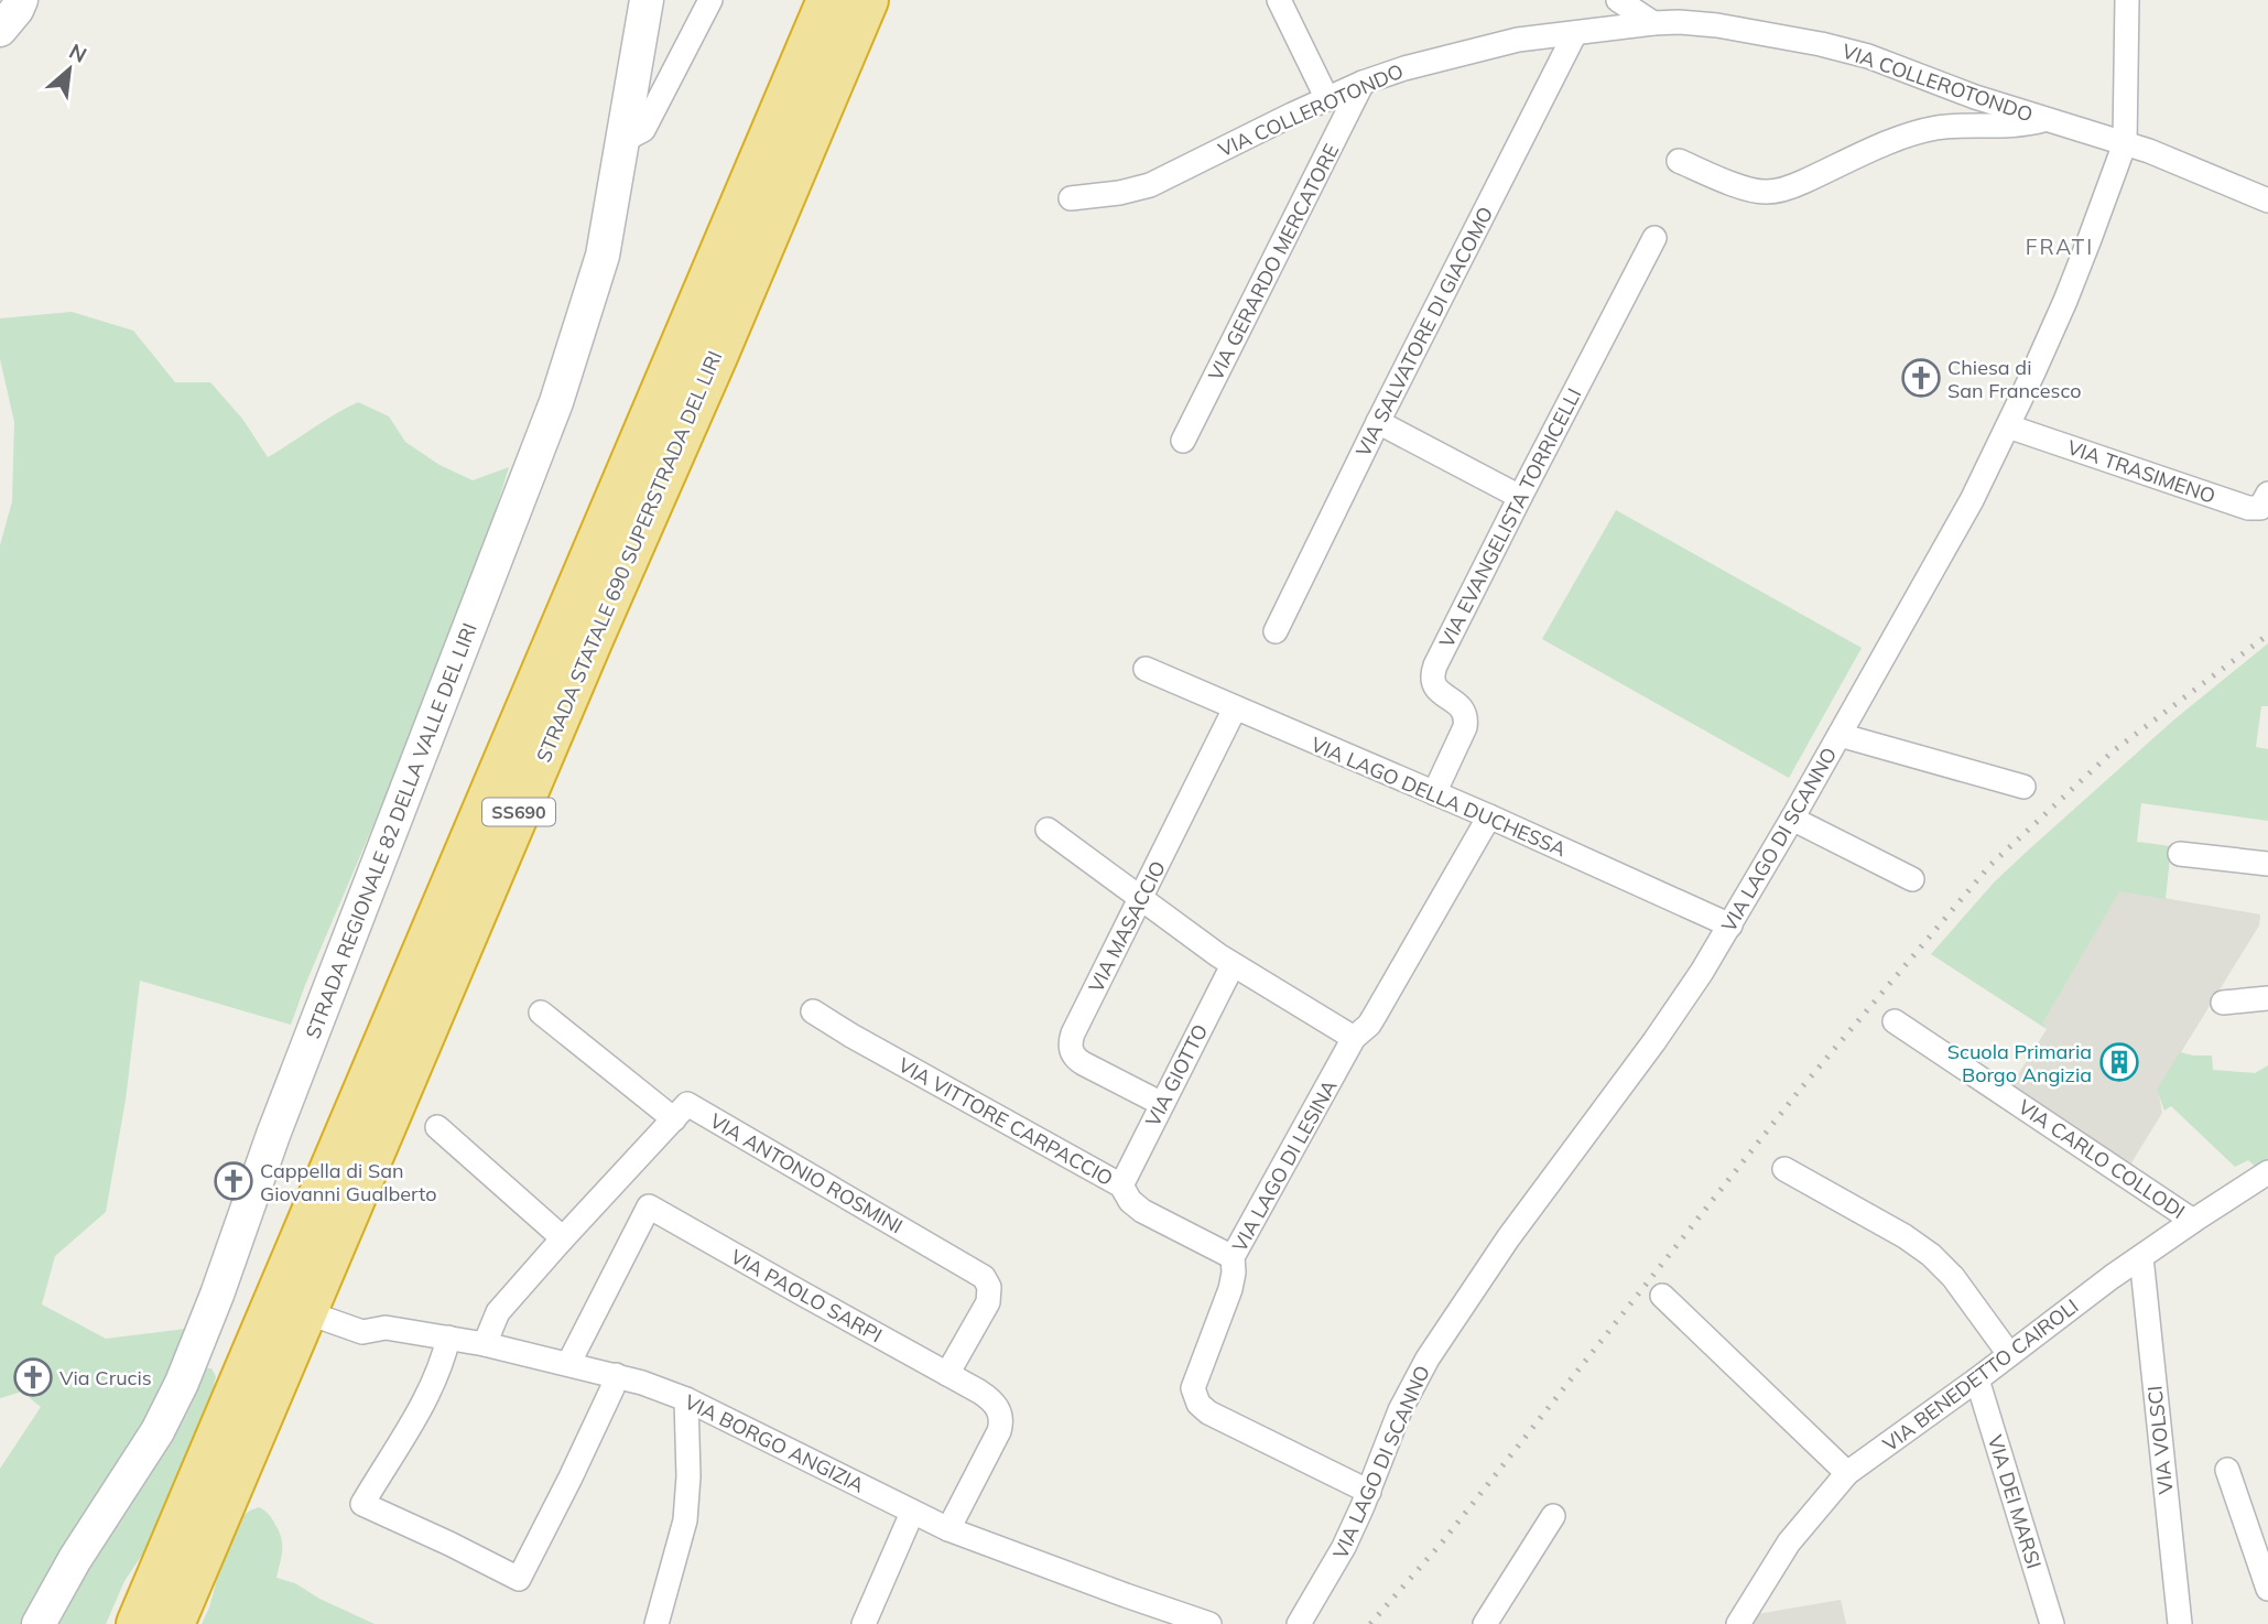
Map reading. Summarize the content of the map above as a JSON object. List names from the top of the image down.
{
  "streets": {
    "highway": ["STRADA STATALE 690 SUPERSTRADA DEL LIRI", "SS690"],
    "main road": ["STRADA REGIONALE 82 DELLA VALLE DEL LIRI"],
    "street": [
      "VIA COLLEROTONDO",
      "VIA GERARDO MERCATORE",
      "VIA SALVATORE DI GIACOMO",
      "VIA TRASIMENO",
      "VIA EVANGELISTA TORRICELLI",
      "VIA LAGO DELLA DUCHESSA",
      "VIA LAGO DI SCANNO",
      "VIA MASACCIO",
      "VIA GIOTTO",
      "VIA VITTORE CARPACCIO",
      "VIA CARLO COLLODI",
      "VIA LAGO DI LESINA",
      "VIA ANTONIO ROSMINI",
      "VIA PAOLO SARPI",
      "VIA BENEDETTO CAIROLI",
      "VIA VOLSCI",
      "VIA BORGO ANGIZIA",
      "VIA DEI MARSI"
    ]
  },
  "crossings": [
    ["VIA COLLEROTONDO", "VIA GERARDO MERCATORE"],
    ["VIA COLLEROTONDO", "VIA SALVATORE DI GIACOMO"],
    ["VIA COLLEROTONDO", "VIA LAGO DI SCANNO"],
    ["VIA TRASIMENO", "VIA LAGO DI SCANNO"],
    ["VIA EVANGELISTA TORRICELLI", "VIA LAGO DELLA DUCHESSA"],
    ["VIA LAGO DELLA DUCHESSA", "VIA LAGO DI SCANNO"],
    ["VIA LAGO DELLA DUCHESSA", "VIA MASACCIO"],
    ["VIA LAGO DELLA DUCHESSA", "VIA LAGO DI LESINA"],
    ["VIA LAGO DI SCANNO", "VIA LAGO DI LESINA"],
    ["VIA MASACCIO", "VIA GIOTTO"],
    ["VIA GIOTTO", "VIA VITTORE CARPACCIO"],
    ["VIA VITTORE CARPACCIO", "VIA LAGO DI LESINA"],
    ["VIA CARLO COLLODI", "VIA BENEDETTO CAIROLI"],
    ["VIA ANTONIO ROSMINI", "VIA PAOLO SARPI"],
    ["VIA PAOLO SARPI", "VIA BORGO ANGIZIA"],
    ["VIA BENEDETTO CAIROLI", "VIA VOLSCI"],
    ["VIA BENEDETTO CAIROLI", "VIA DEI MARSI"]
  ],
  "districts": ["FRATI"],
  "places": {
    "church": ["Chiesa di San Francesco", "Cappella di San Giovanni Gualberto", "Via Crucis"],
    "building": ["Scuola Primaria Borgo Angizia"]
  },
  "north": "top right"
}
